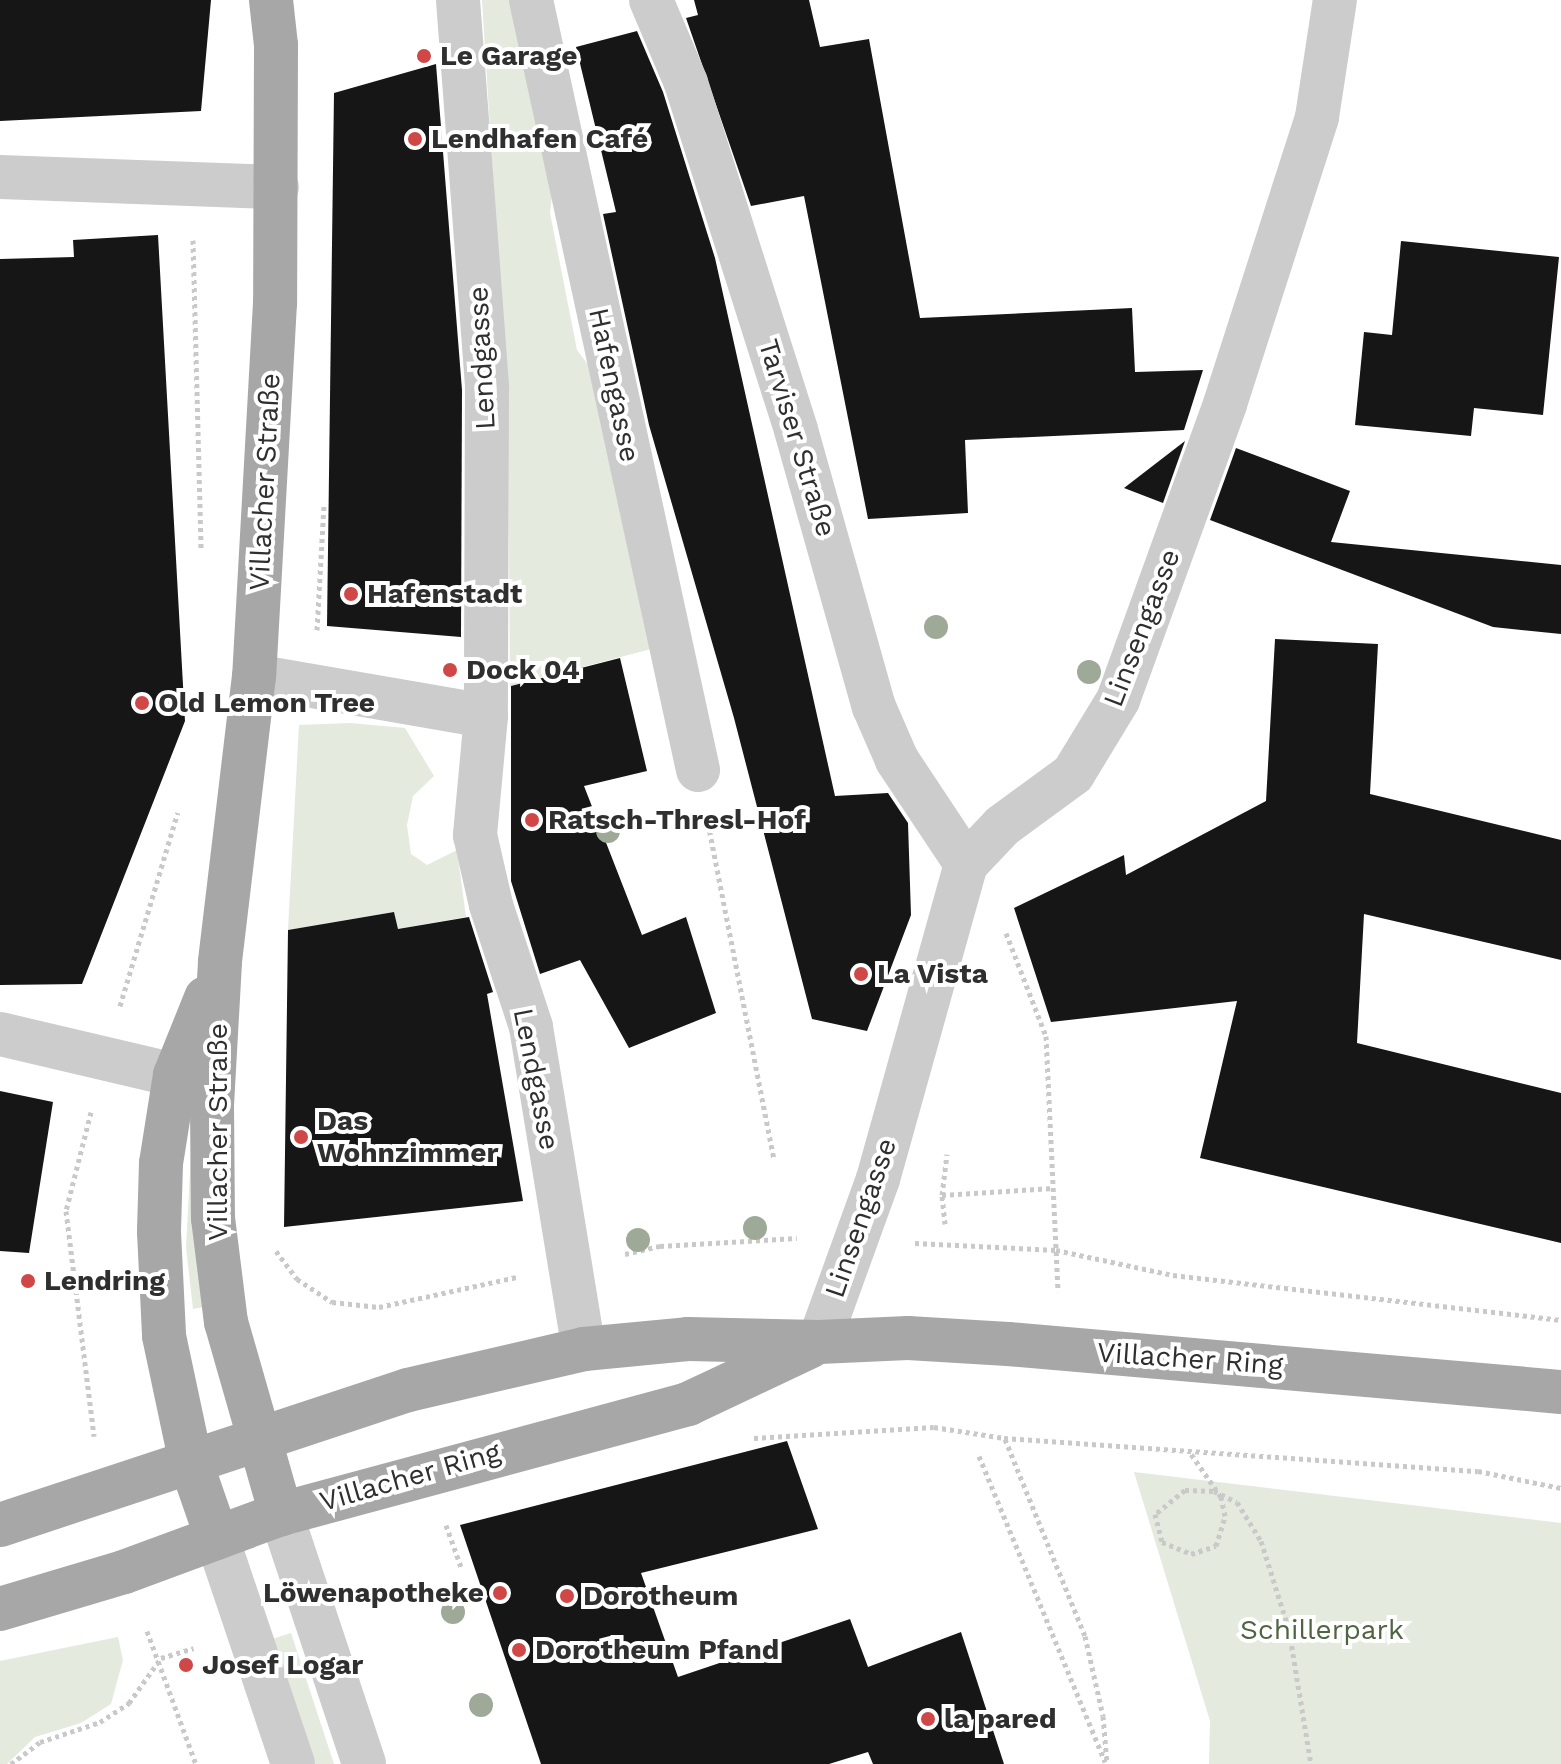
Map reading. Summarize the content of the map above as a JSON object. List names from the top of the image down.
{
  "streets": {
    "main road": ["Villacher Straße", "Villacher Ring"],
    "street": [
      "Lendgasse",
      "Hafengasse",
      "Tarviser Straße",
      "Linsengasse"
    ]
  },
  "crossings": [
    ["Lendgasse", "Villacher Ring"],
    ["Tarviser Straße", "Linsengasse"],
    ["Villacher Straße", "Villacher Ring"],
    ["Linsengasse", "Villacher Ring"]
  ],
  "parks": ["Schillerpark"],
  "places": [
    "Le Garage",
    "Lendhafen Café",
    "Hafenstadt",
    "Dock 04",
    "Old Lemon Tree",
    "Ratsch-Thresl-Hof",
    "La Vista",
    "Das Wohnzimmer",
    "Lendring",
    "Löwenapotheke",
    "Dorotheum",
    "Dorotheum Pfand",
    "Josef Logar",
    "la pared"
  ]
}
